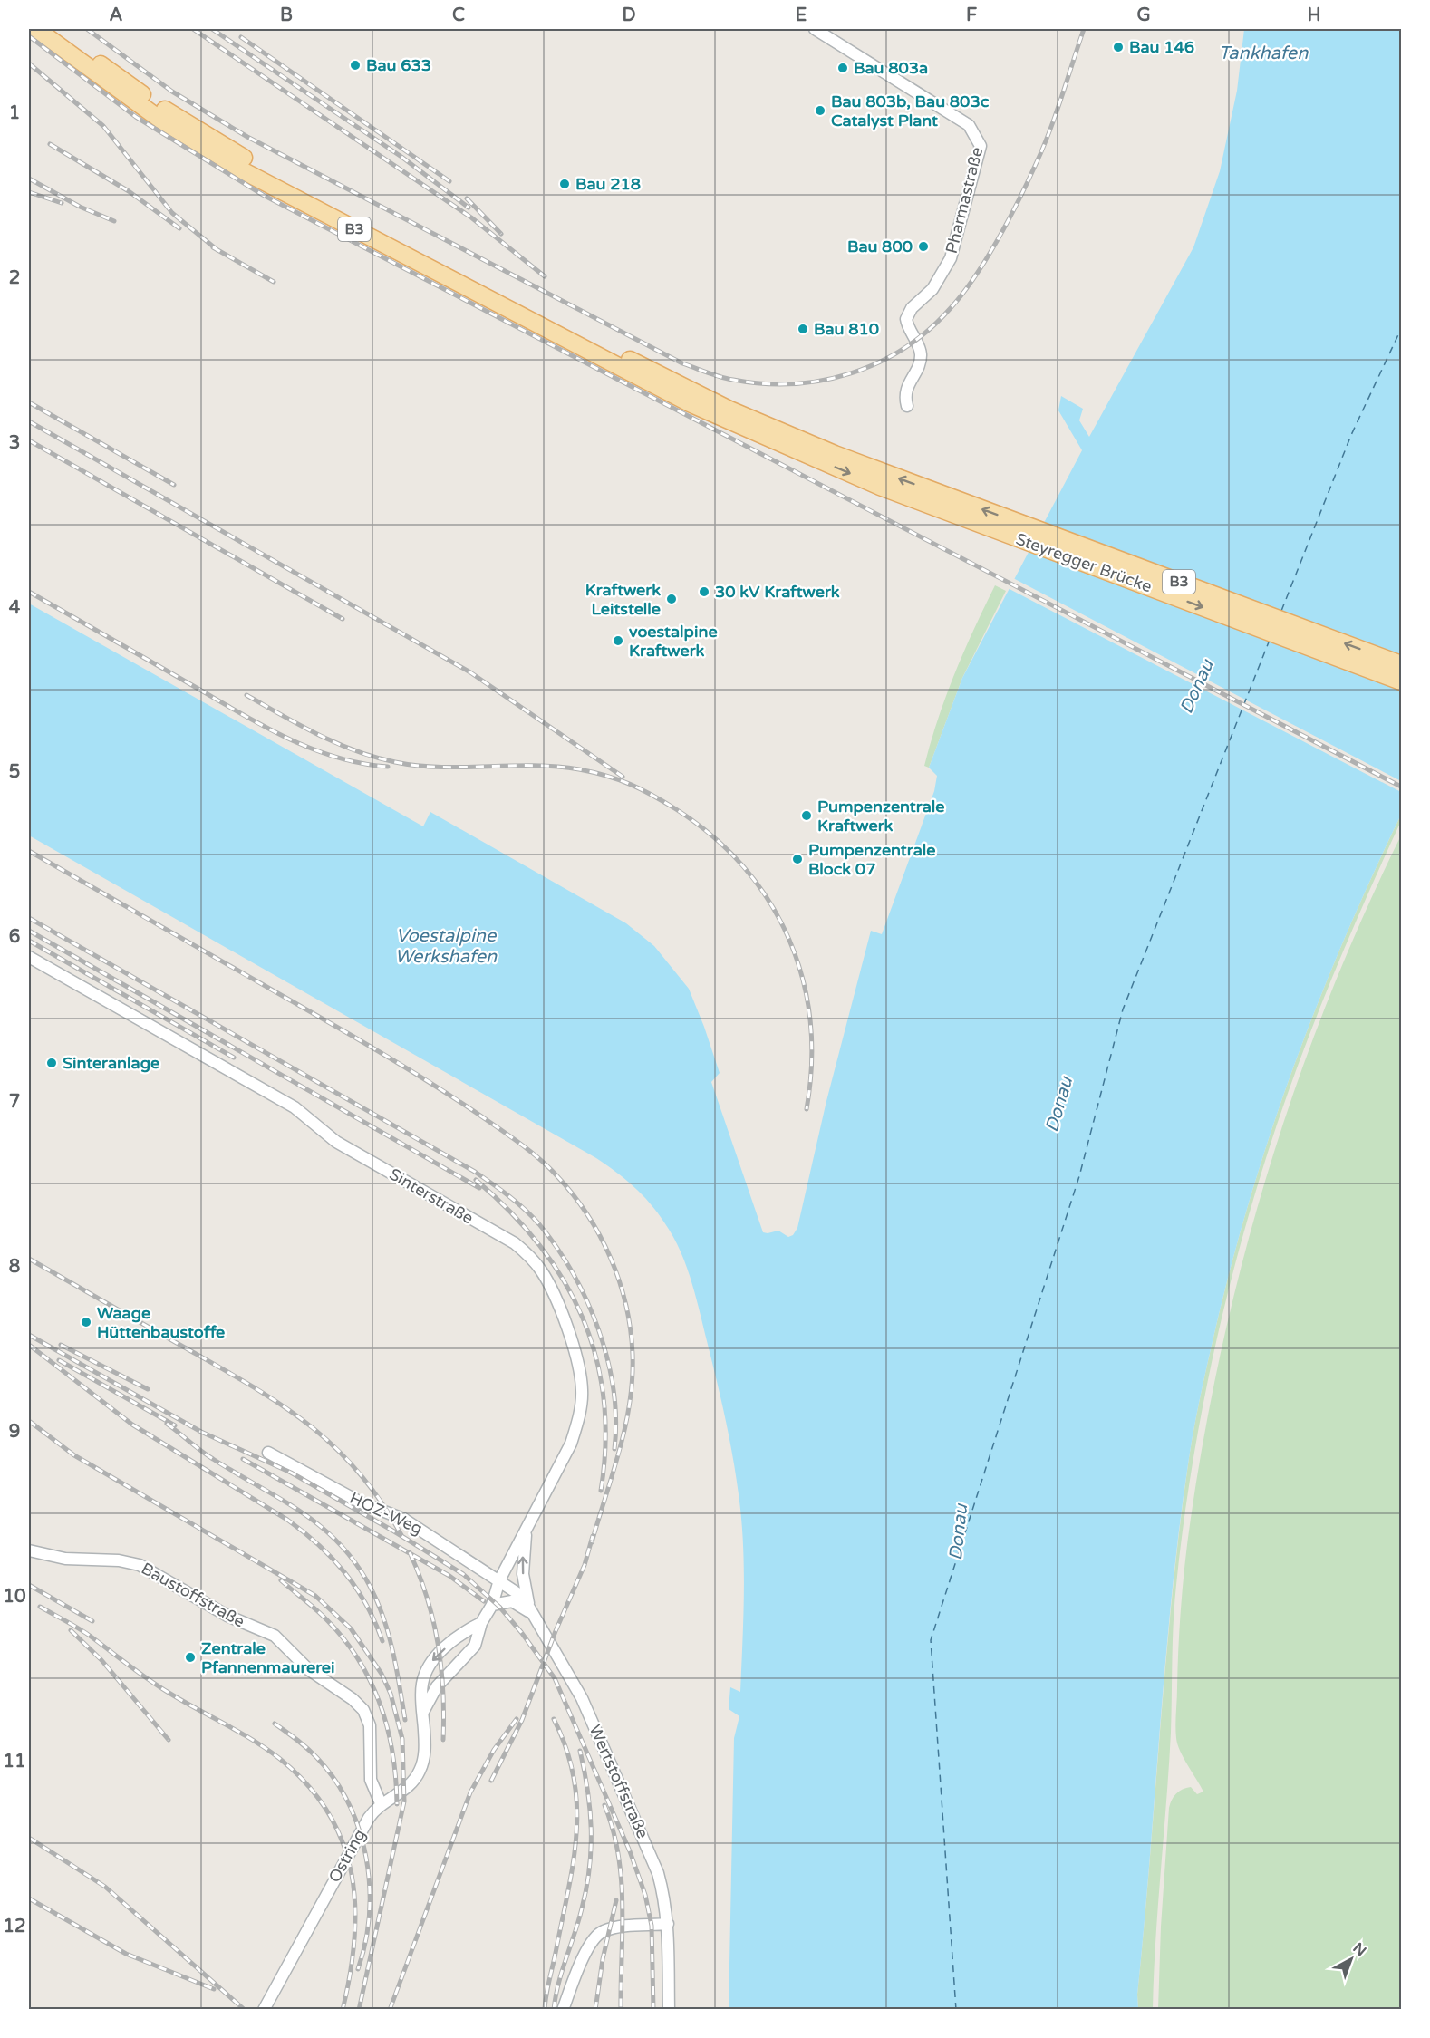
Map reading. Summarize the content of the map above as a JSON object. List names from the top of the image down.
{
  "streets": {
    "main road": ["B3", "Steyregger Brücke"],
    "street": [
      "Pharmastraße",
      "Sinterstraße",
      "HOZ-Weg",
      "Baustoffstraße",
      "Wertstoffstraße",
      "Ostring"
    ]
  },
  "crossings": [
    ["B3", "Steyregger Brücke"],
    ["Sinterstraße", "HOZ-Weg"],
    ["Sinterstraße", "Wertstoffstraße"],
    ["Sinterstraße", "Ostring"],
    ["HOZ-Weg", "Wertstoffstraße"],
    ["HOZ-Weg", "Ostring"],
    ["Baustoffstraße", "Ostring"],
    ["Wertstoffstraße", "Ostring"]
  ],
  "water": ["Tankhafen", "Donau", "Voestalpine Werkshafen"],
  "places": [
    "Bau 146",
    "Bau 633",
    "Bau 803a",
    "Bau 803b, Bau 803c Catalyst Plant",
    "Bau 218",
    "Bau 800",
    "Bau 810",
    "30 kV Kraftwerk",
    "Kraftwerk Leitstelle",
    "voestalpine Kraftwerk",
    "Pumpenzentrale Kraftwerk",
    "Pumpenzentrale Block 07",
    "Sinteranlage",
    "Waage Hüttenbaustoffe",
    "Zentrale Pfannenmaurerei"
  ],
  "north": "top right",
  "grid": {
    "columns": [
      "A",
      "B",
      "C",
      "D",
      "E",
      "F",
      "G",
      "H"
    ],
    "rows": [
      "1",
      "2",
      "3",
      "4",
      "5",
      "6",
      "7",
      "8",
      "9",
      "10",
      "11",
      "12"
    ]
  }
}
